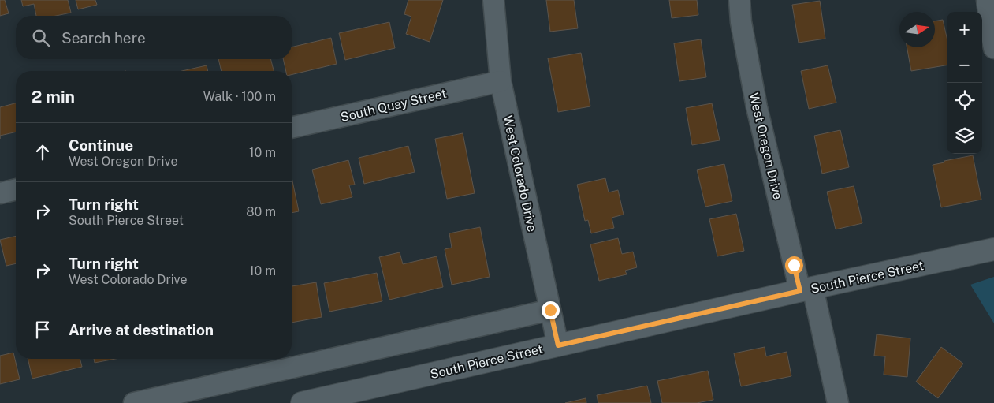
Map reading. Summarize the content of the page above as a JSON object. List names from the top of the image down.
{
  "streets": {
    "street": [
      "South Quay Street",
      "West Oregon Drive",
      "West Colorado Drive",
      "South Pierce Street"
    ]
  },
  "crossings": [
    ["South Quay Street", "West Colorado Drive"],
    ["West Oregon Drive", "South Pierce Street"],
    ["West Colorado Drive", "South Pierce Street"]
  ],
  "north": "right",
  "page": {
    "map_buttons": ["+", "−"],
    "search": "Search here",
    "heading": ["2 min", "Walk · 100 m"],
    "list": [
      ["Continue", "West Oregon Drive", "10 m"],
      ["Turn right", "South Pierce Street", "80 m"],
      ["Turn right", "West Colorado Drive", "10 m"],
      "Arrive at destination"
    ]
  }
}
